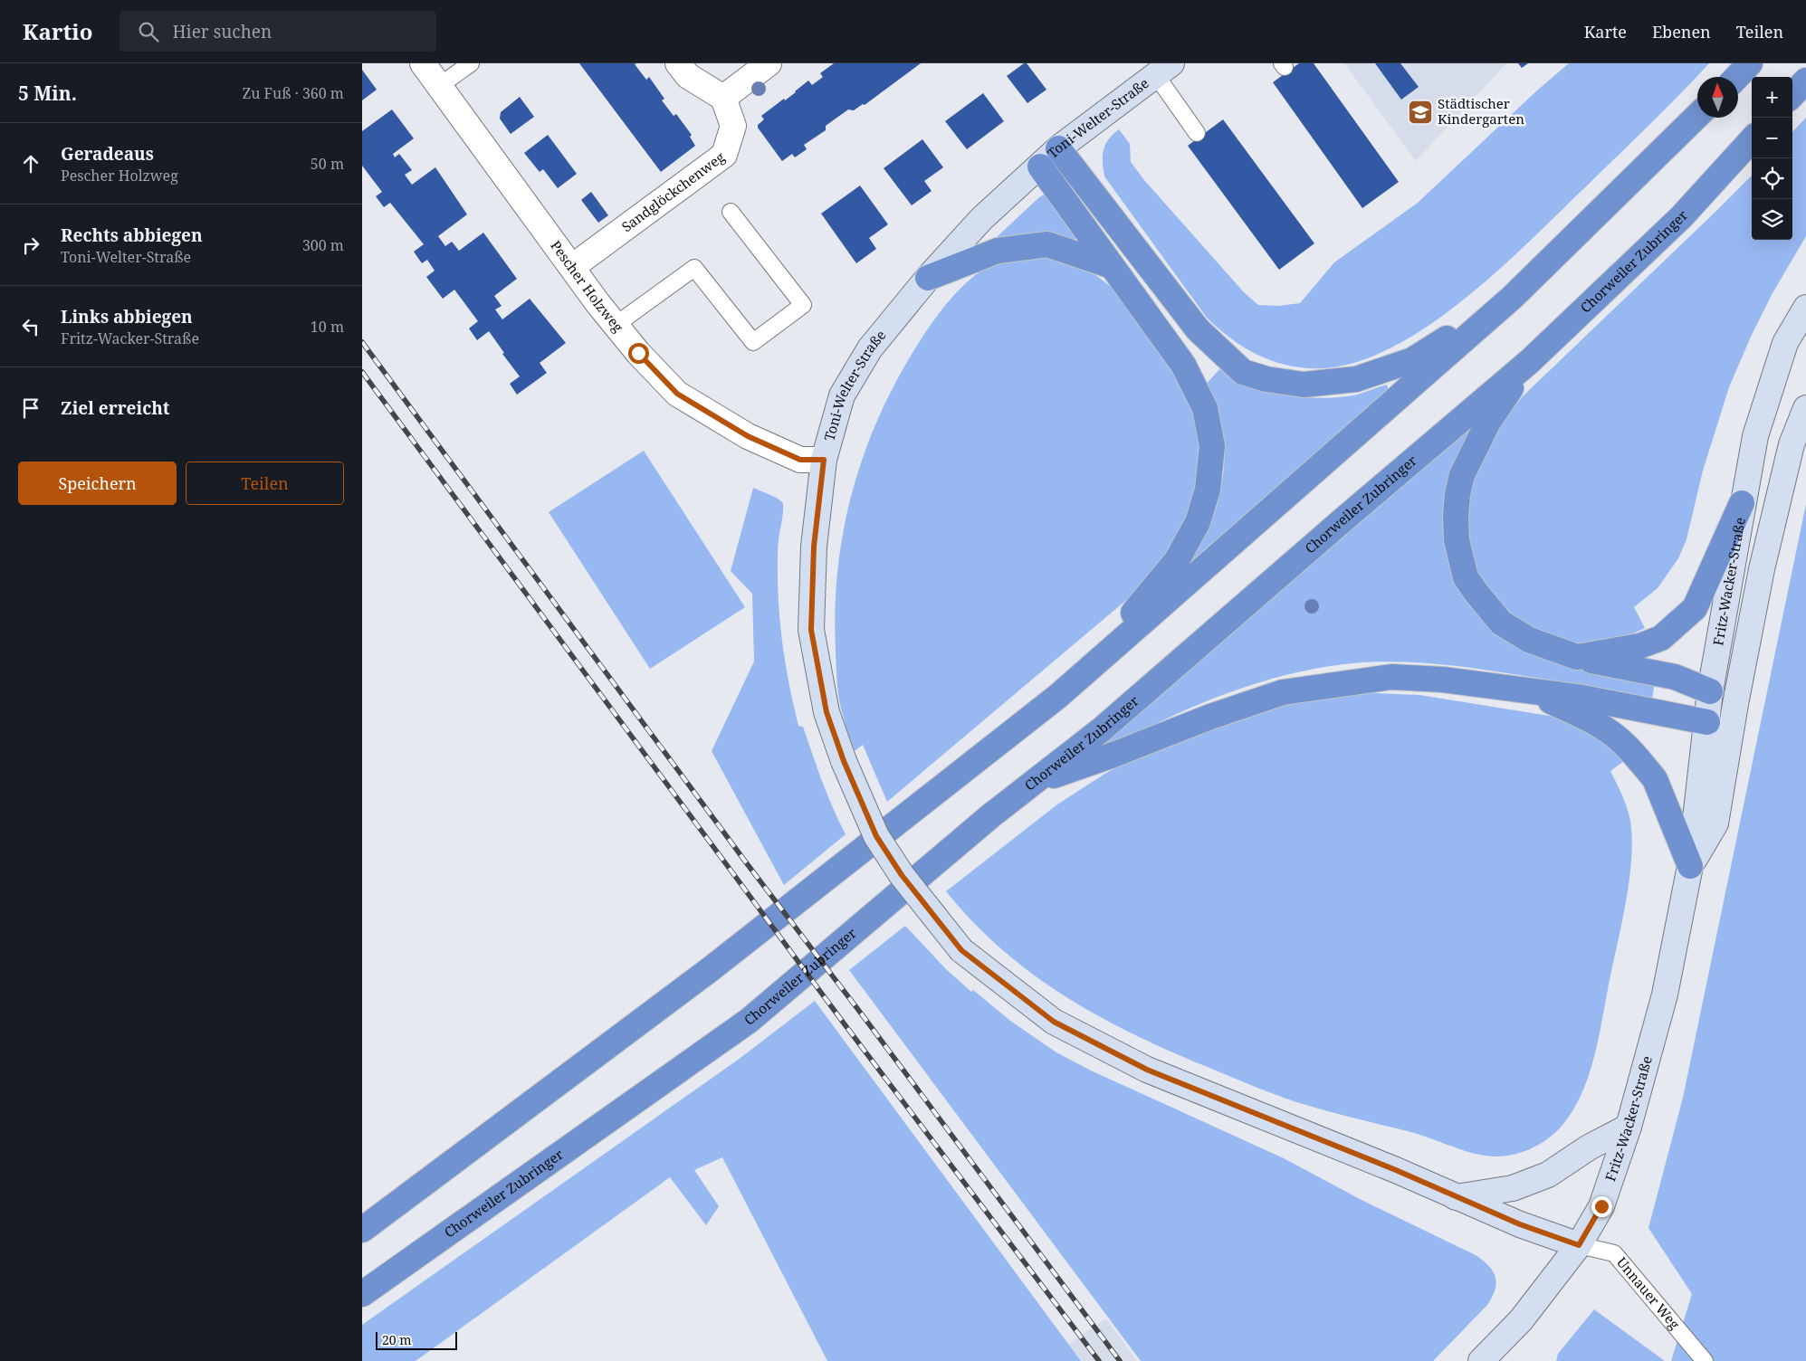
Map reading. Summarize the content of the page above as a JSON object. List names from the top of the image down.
{
  "streets": {
    "highway": ["Chorweiler Zubringer"],
    "street": [
      "Toni-Welter-Straße",
      "Sandglöckchenweg",
      "Pescher Holzweg",
      "Fritz-Wacker-Straße"
    ],
    "lane": ["Unnauer Weg"]
  },
  "crossings": [
    ["Toni-Welter-Straße", "Pescher Holzweg"],
    ["Toni-Welter-Straße", "Fritz-Wacker-Straße"],
    ["Toni-Welter-Straße", "Unnauer Weg"],
    ["Sandglöckchenweg", "Pescher Holzweg"],
    ["Fritz-Wacker-Straße", "Unnauer Weg"]
  ],
  "places": {
    "school or university": ["Städtischer Kindergarten"]
  },
  "scale_bar": "20 m",
  "north": "top",
  "page": {
    "header": "Kartio",
    "search": "Hier suchen",
    "nav": ["Karte", "Ebenen", "Teilen"],
    "heading": ["5 Min.", "Zu Fuß · 360 m"],
    "map_buttons": ["+", "−"],
    "list": [
      ["Geradeaus", "Pescher Holzweg", "50 m"],
      ["Rechts abbiegen", "Toni-Welter-Straße", "300 m"],
      ["Links abbiegen", "Fritz-Wacker-Straße", "10 m"],
      "Ziel erreicht"
    ],
    "buttons": ["Speichern", "Teilen"],
    "scale": "20 m"
  }
}
